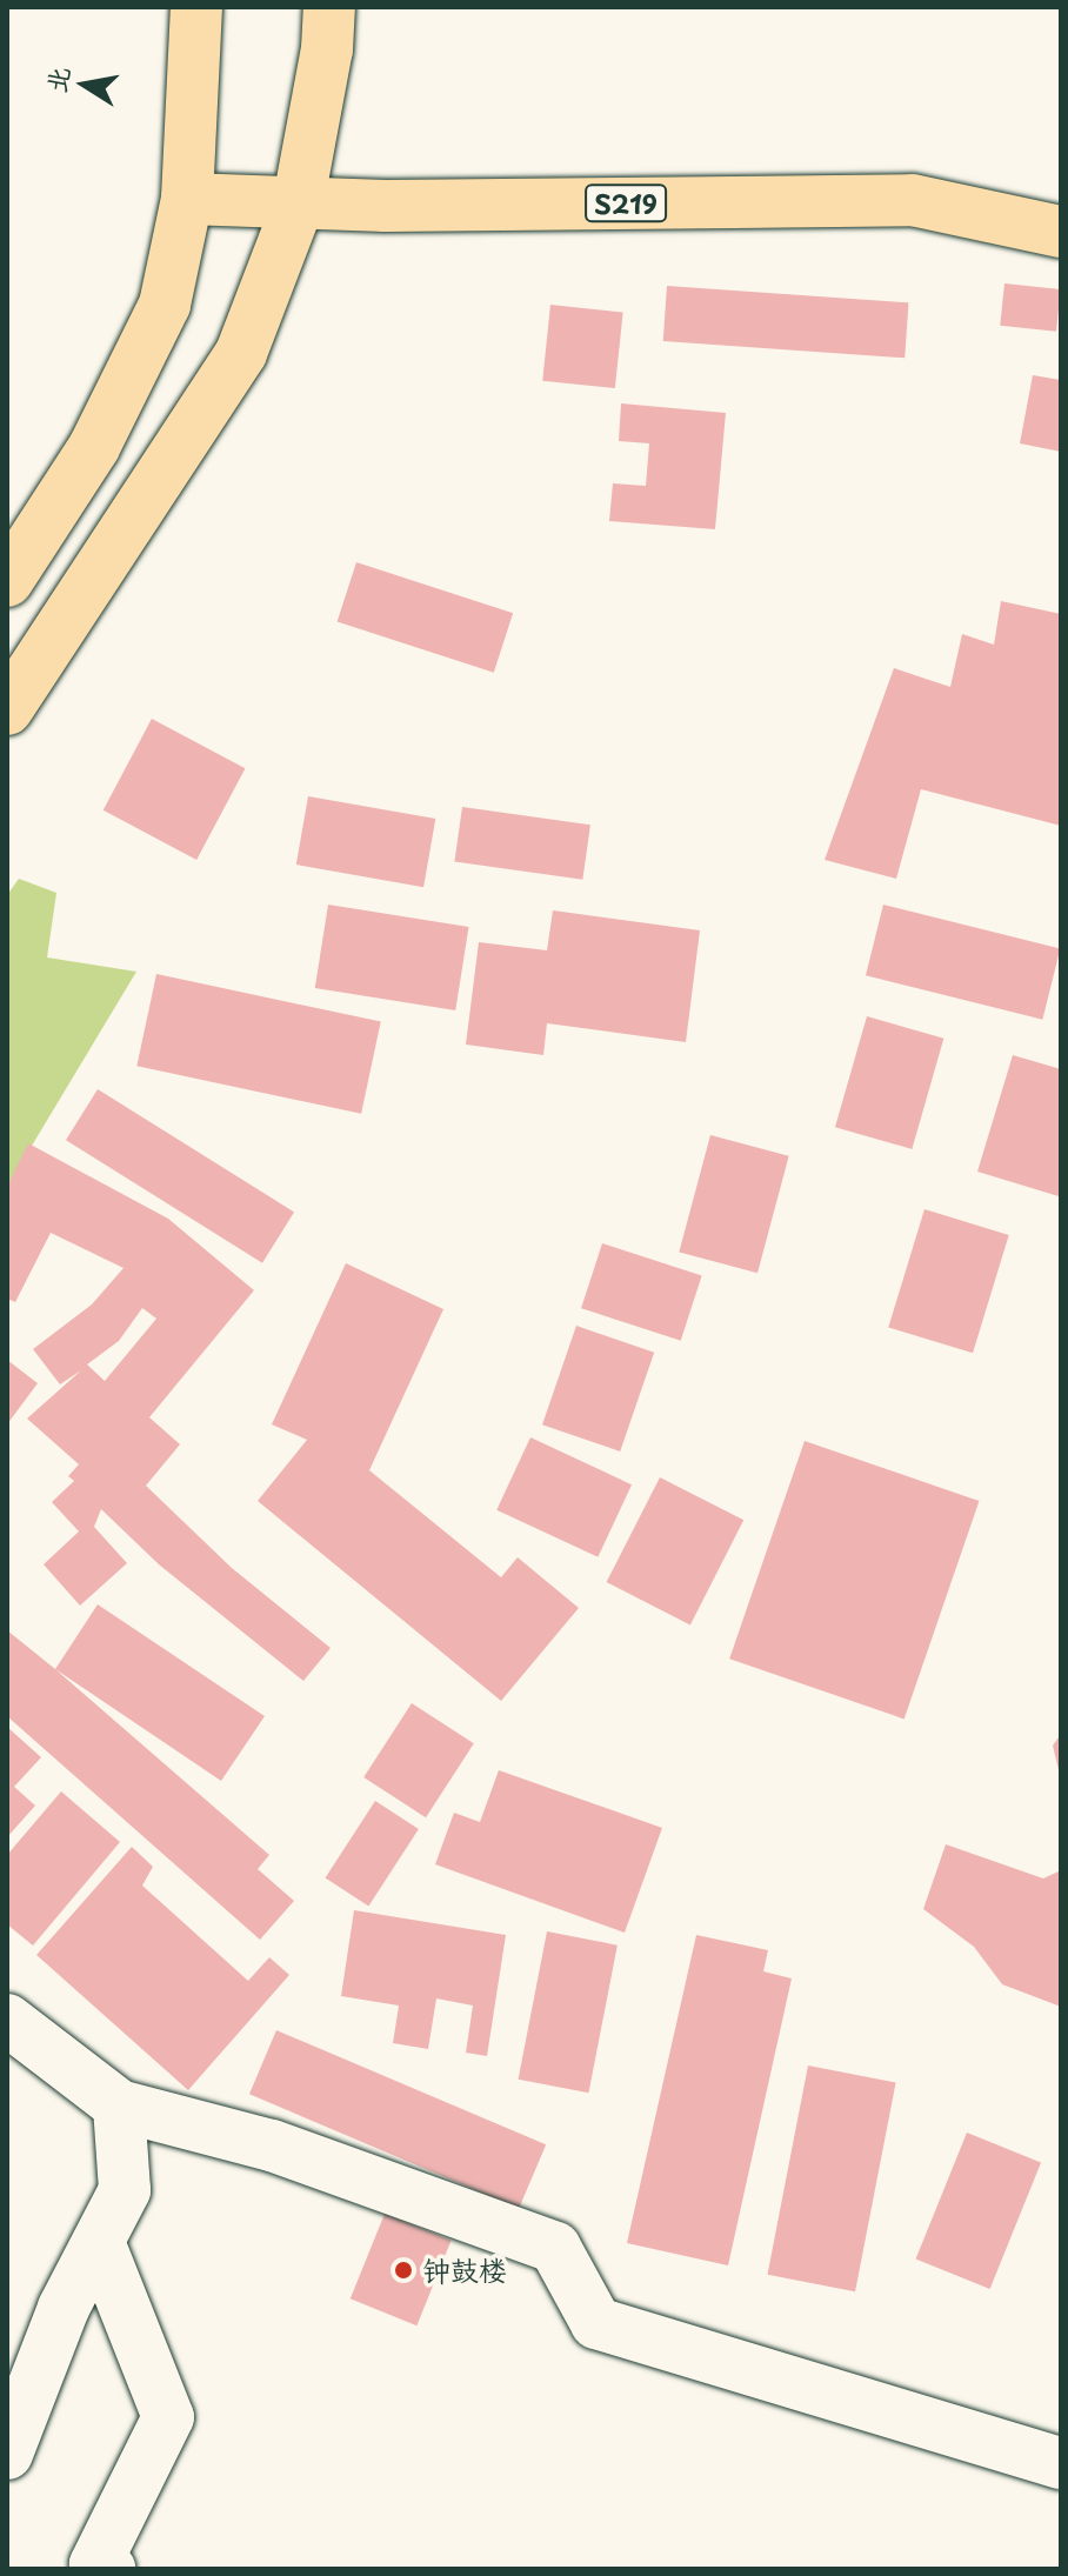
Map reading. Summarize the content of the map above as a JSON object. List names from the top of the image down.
{
  "streets": {
    "main road": ["S219"]
  },
  "places": ["钟鼓楼"],
  "north": "left"
}
